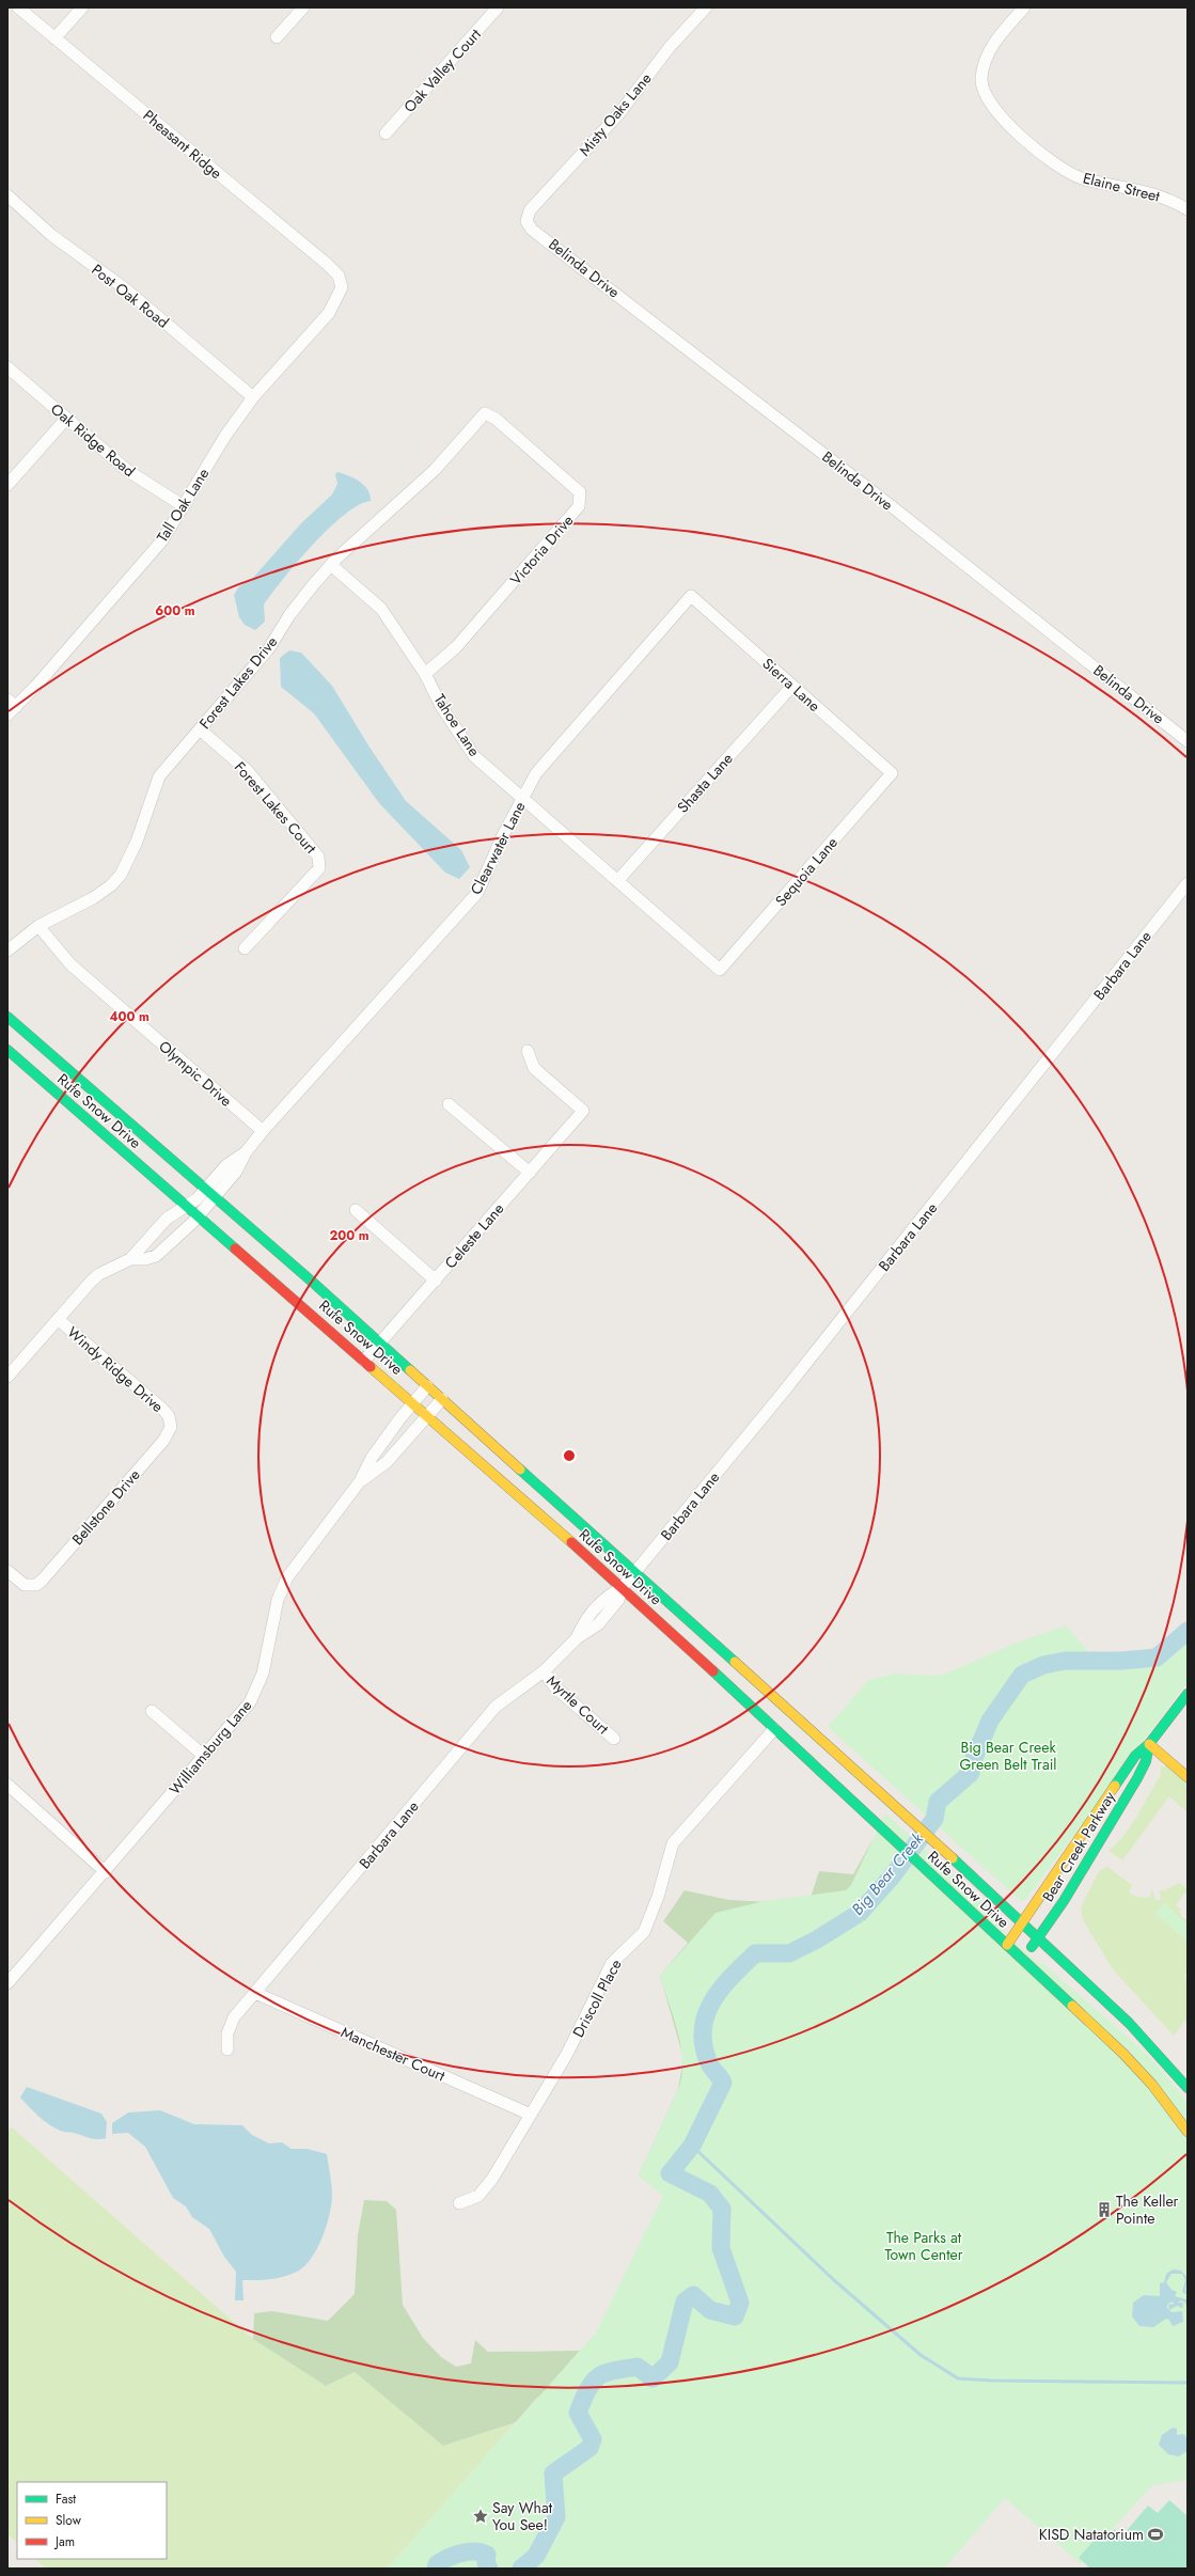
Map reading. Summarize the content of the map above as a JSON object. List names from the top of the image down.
{
  "streets": {
    "main road": ["Rufe Snow Drive", "Bear Creek Parkway"],
    "street": [
      "Oak Valley Court",
      "Misty Oaks Lane",
      "Pheasant Ridge",
      "Elaine Street",
      "Belinda Drive",
      "Post Oak Road",
      "Oak Ridge Road",
      "Tall Oak Lane",
      "Victoria Drive",
      "Forest Lakes Drive",
      "Sierra Lane",
      "Tahoe Lane",
      "Shasta Lane",
      "Forest Lakes Court",
      "Clearwater Lane",
      "Sequoia Lane",
      "Barbara Lane",
      "Olympic Drive",
      "Celeste Lane",
      "Windy Ridge Drive",
      "Bellstone Drive",
      "Myrtle Court",
      "Williamsburg Lane",
      "Driscoll Place",
      "Manchester Court"
    ]
  },
  "crossings": [
    ["Misty Oaks Lane", "Belinda Drive"],
    ["Pheasant Ridge", "Tall Oak Lane"],
    ["Post Oak Road", "Tall Oak Lane"],
    ["Oak Ridge Road", "Tall Oak Lane"],
    ["Victoria Drive", "Forest Lakes Drive"],
    ["Victoria Drive", "Tahoe Lane"],
    ["Forest Lakes Drive", "Tahoe Lane"],
    ["Forest Lakes Drive", "Forest Lakes Court"],
    ["Forest Lakes Drive", "Olympic Drive"],
    ["Sierra Lane", "Shasta Lane"],
    ["Sierra Lane", "Clearwater Lane"],
    ["Sierra Lane", "Sequoia Lane"],
    ["Tahoe Lane", "Shasta Lane"],
    ["Tahoe Lane", "Clearwater Lane"],
    ["Tahoe Lane", "Sequoia Lane"],
    ["Clearwater Lane", "Olympic Drive"],
    ["Clearwater Lane", "Rufe Snow Drive"],
    ["Barbara Lane", "Rufe Snow Drive"],
    ["Barbara Lane", "Myrtle Court"],
    ["Barbara Lane", "Manchester Court"],
    ["Rufe Snow Drive", "Celeste Lane"],
    ["Rufe Snow Drive", "Williamsburg Lane"],
    ["Rufe Snow Drive", "Bear Creek Parkway"],
    ["Rufe Snow Drive", "Driscoll Place"],
    ["Windy Ridge Drive", "Bellstone Drive"],
    ["Driscoll Place", "Manchester Court"]
  ],
  "water": ["Big Bear Creek"],
  "parks": ["Big Bear Creek Green Belt Trail", "The Parks at Town Center"],
  "places": {
    "building": ["The Keller Pointe"],
    "place": ["Say What You See!"],
    "sports": ["KISD Natatorium"]
  },
  "legend": ["Fast", "Slow", "Jam"],
  "rings": ["600 m", "400 m", "200 m"]
}
